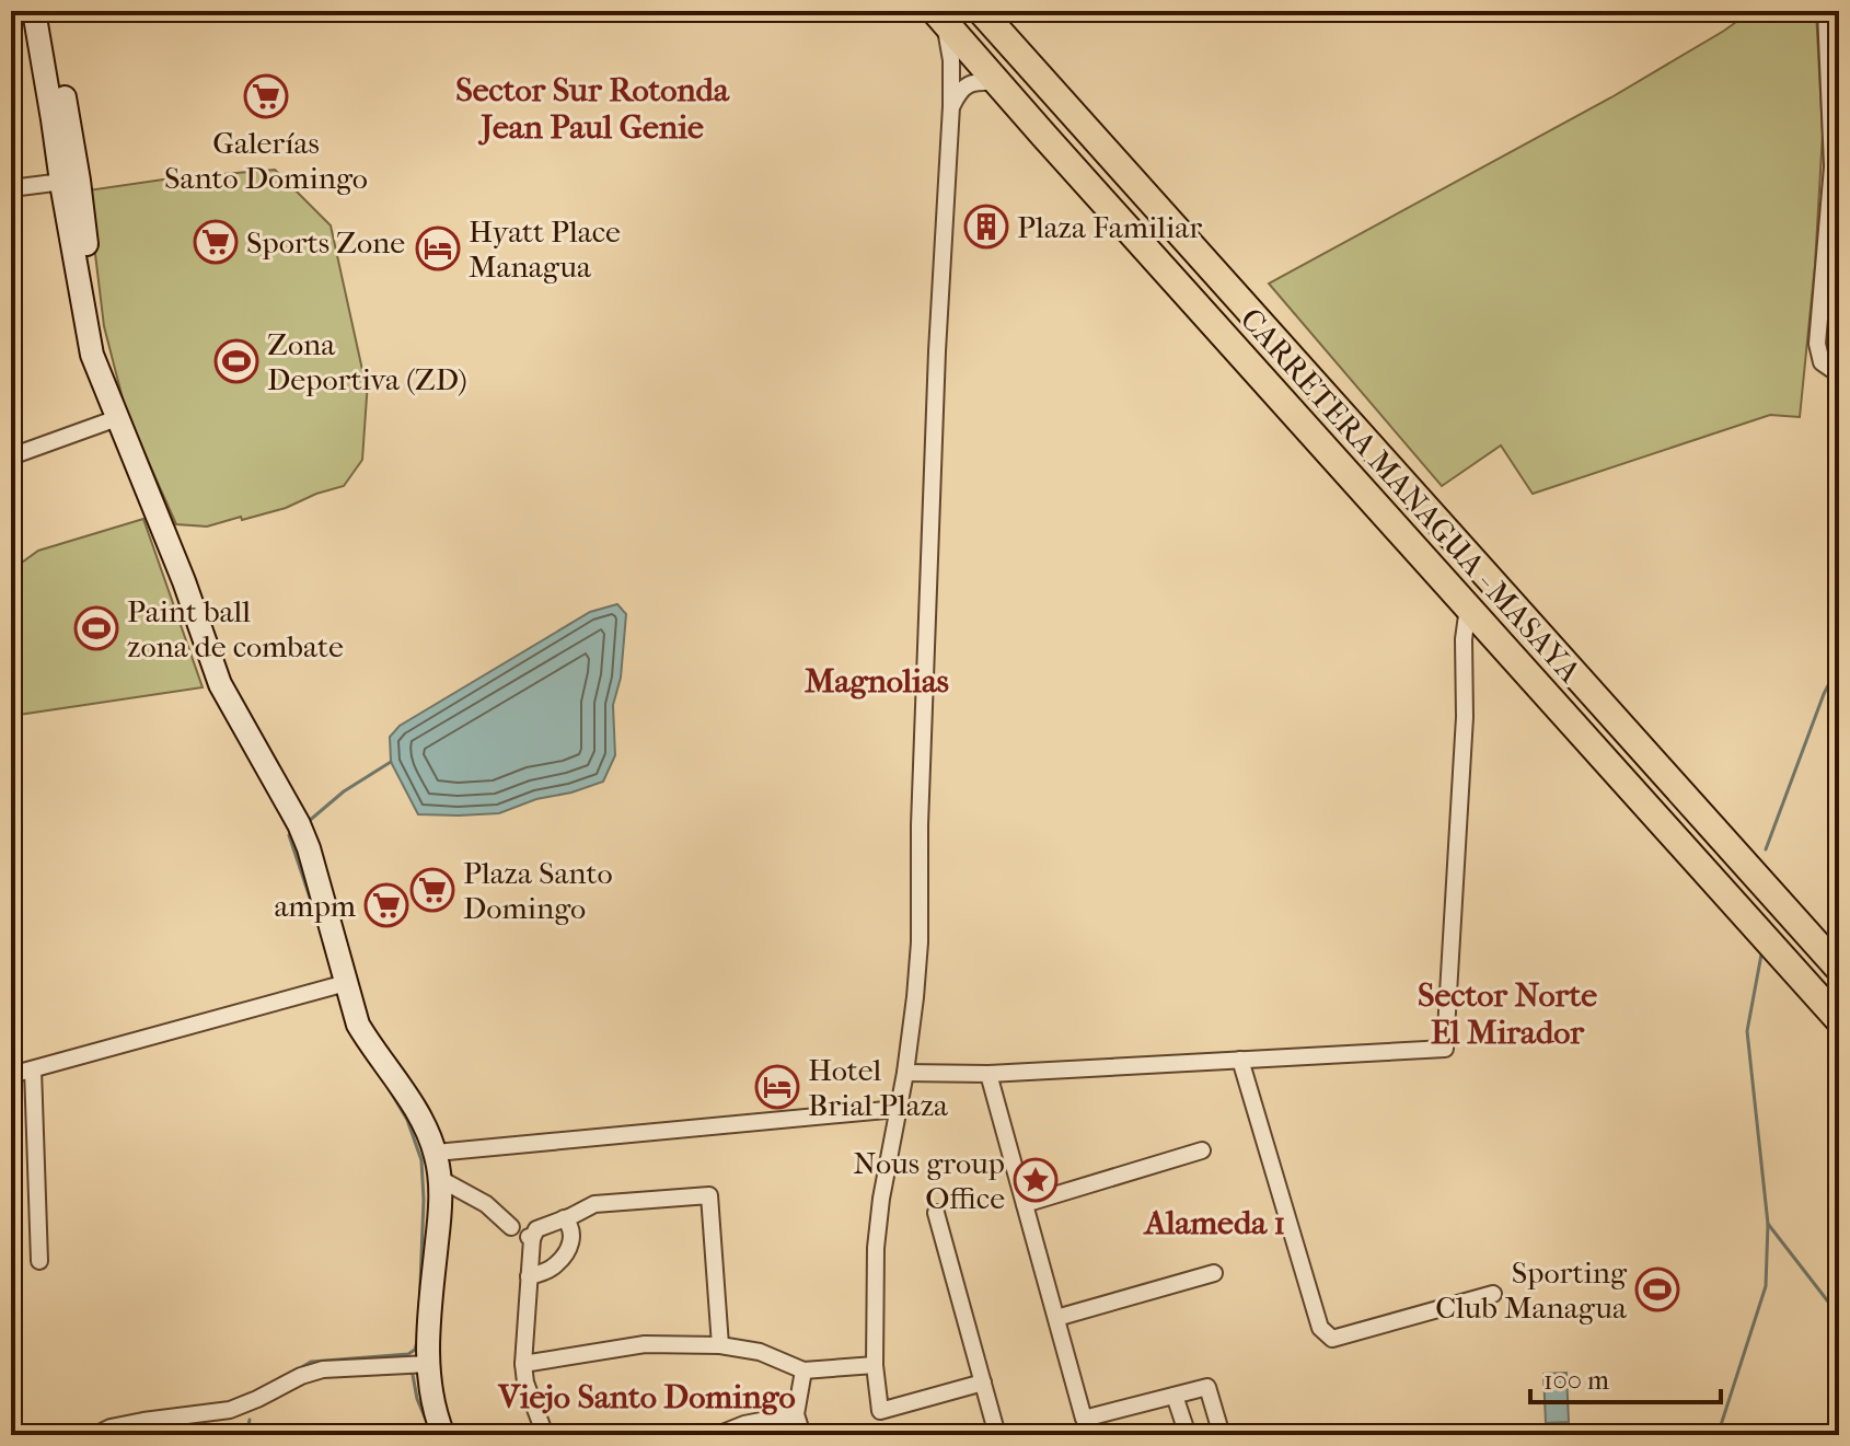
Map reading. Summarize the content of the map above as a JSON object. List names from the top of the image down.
{
  "streets": {
    "highway": ["CARRETERA MANAGUA - MASAYA"]
  },
  "districts": [
    "Sector Sur Rotonda Jean Paul Genie",
    "Magnolias",
    "Sector Norte El Mirador",
    "Alameda 1",
    "Viejo Santo Domingo"
  ],
  "places": {
    "supermarket": [
      "Galerías Santo Domingo",
      "Sports Zone",
      "Plaza Santo Domingo",
      "ampm"
    ],
    "building": ["Plaza Familiar"],
    "hotel": ["Hyatt Place Managua", "Hotel Brial Plaza"],
    "sports": ["Zona Deportiva (ZD)", "Paint ball zona de combate", "Sporting Club Managua"],
    "place": ["Nous group Office"]
  },
  "scale_bar": "100 m"
}
